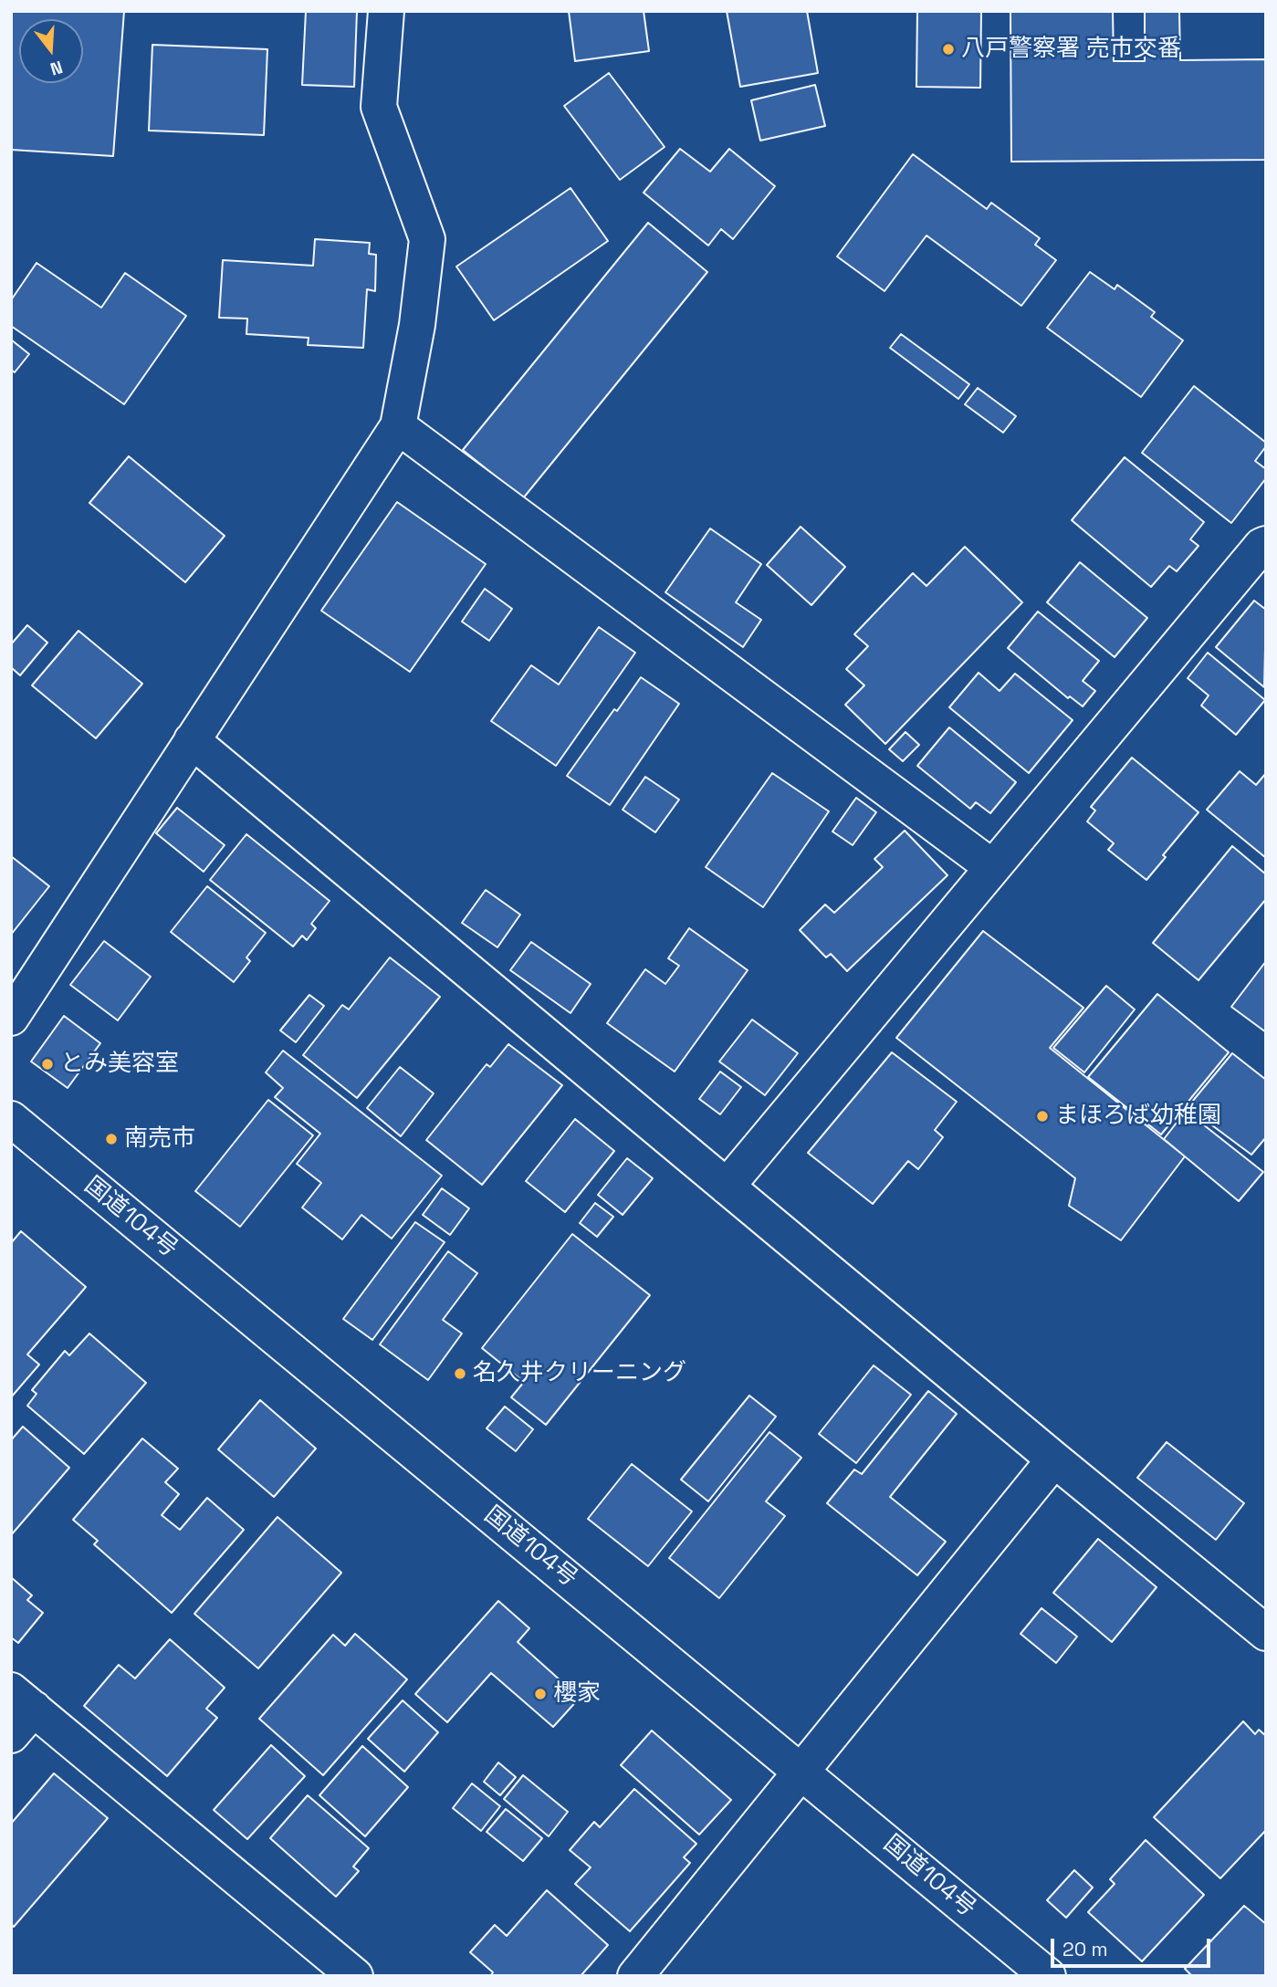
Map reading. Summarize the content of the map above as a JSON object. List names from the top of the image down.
{
  "streets": {
    "main road": ["国道104号"]
  },
  "places": [
    "八戸警察署 売市交番",
    "とみ美容室",
    "まほろば幼稚園",
    "南売市",
    "名久井クリーニング",
    "櫻家"
  ],
  "scale_bar": "20 m",
  "north": "bottom"
}
